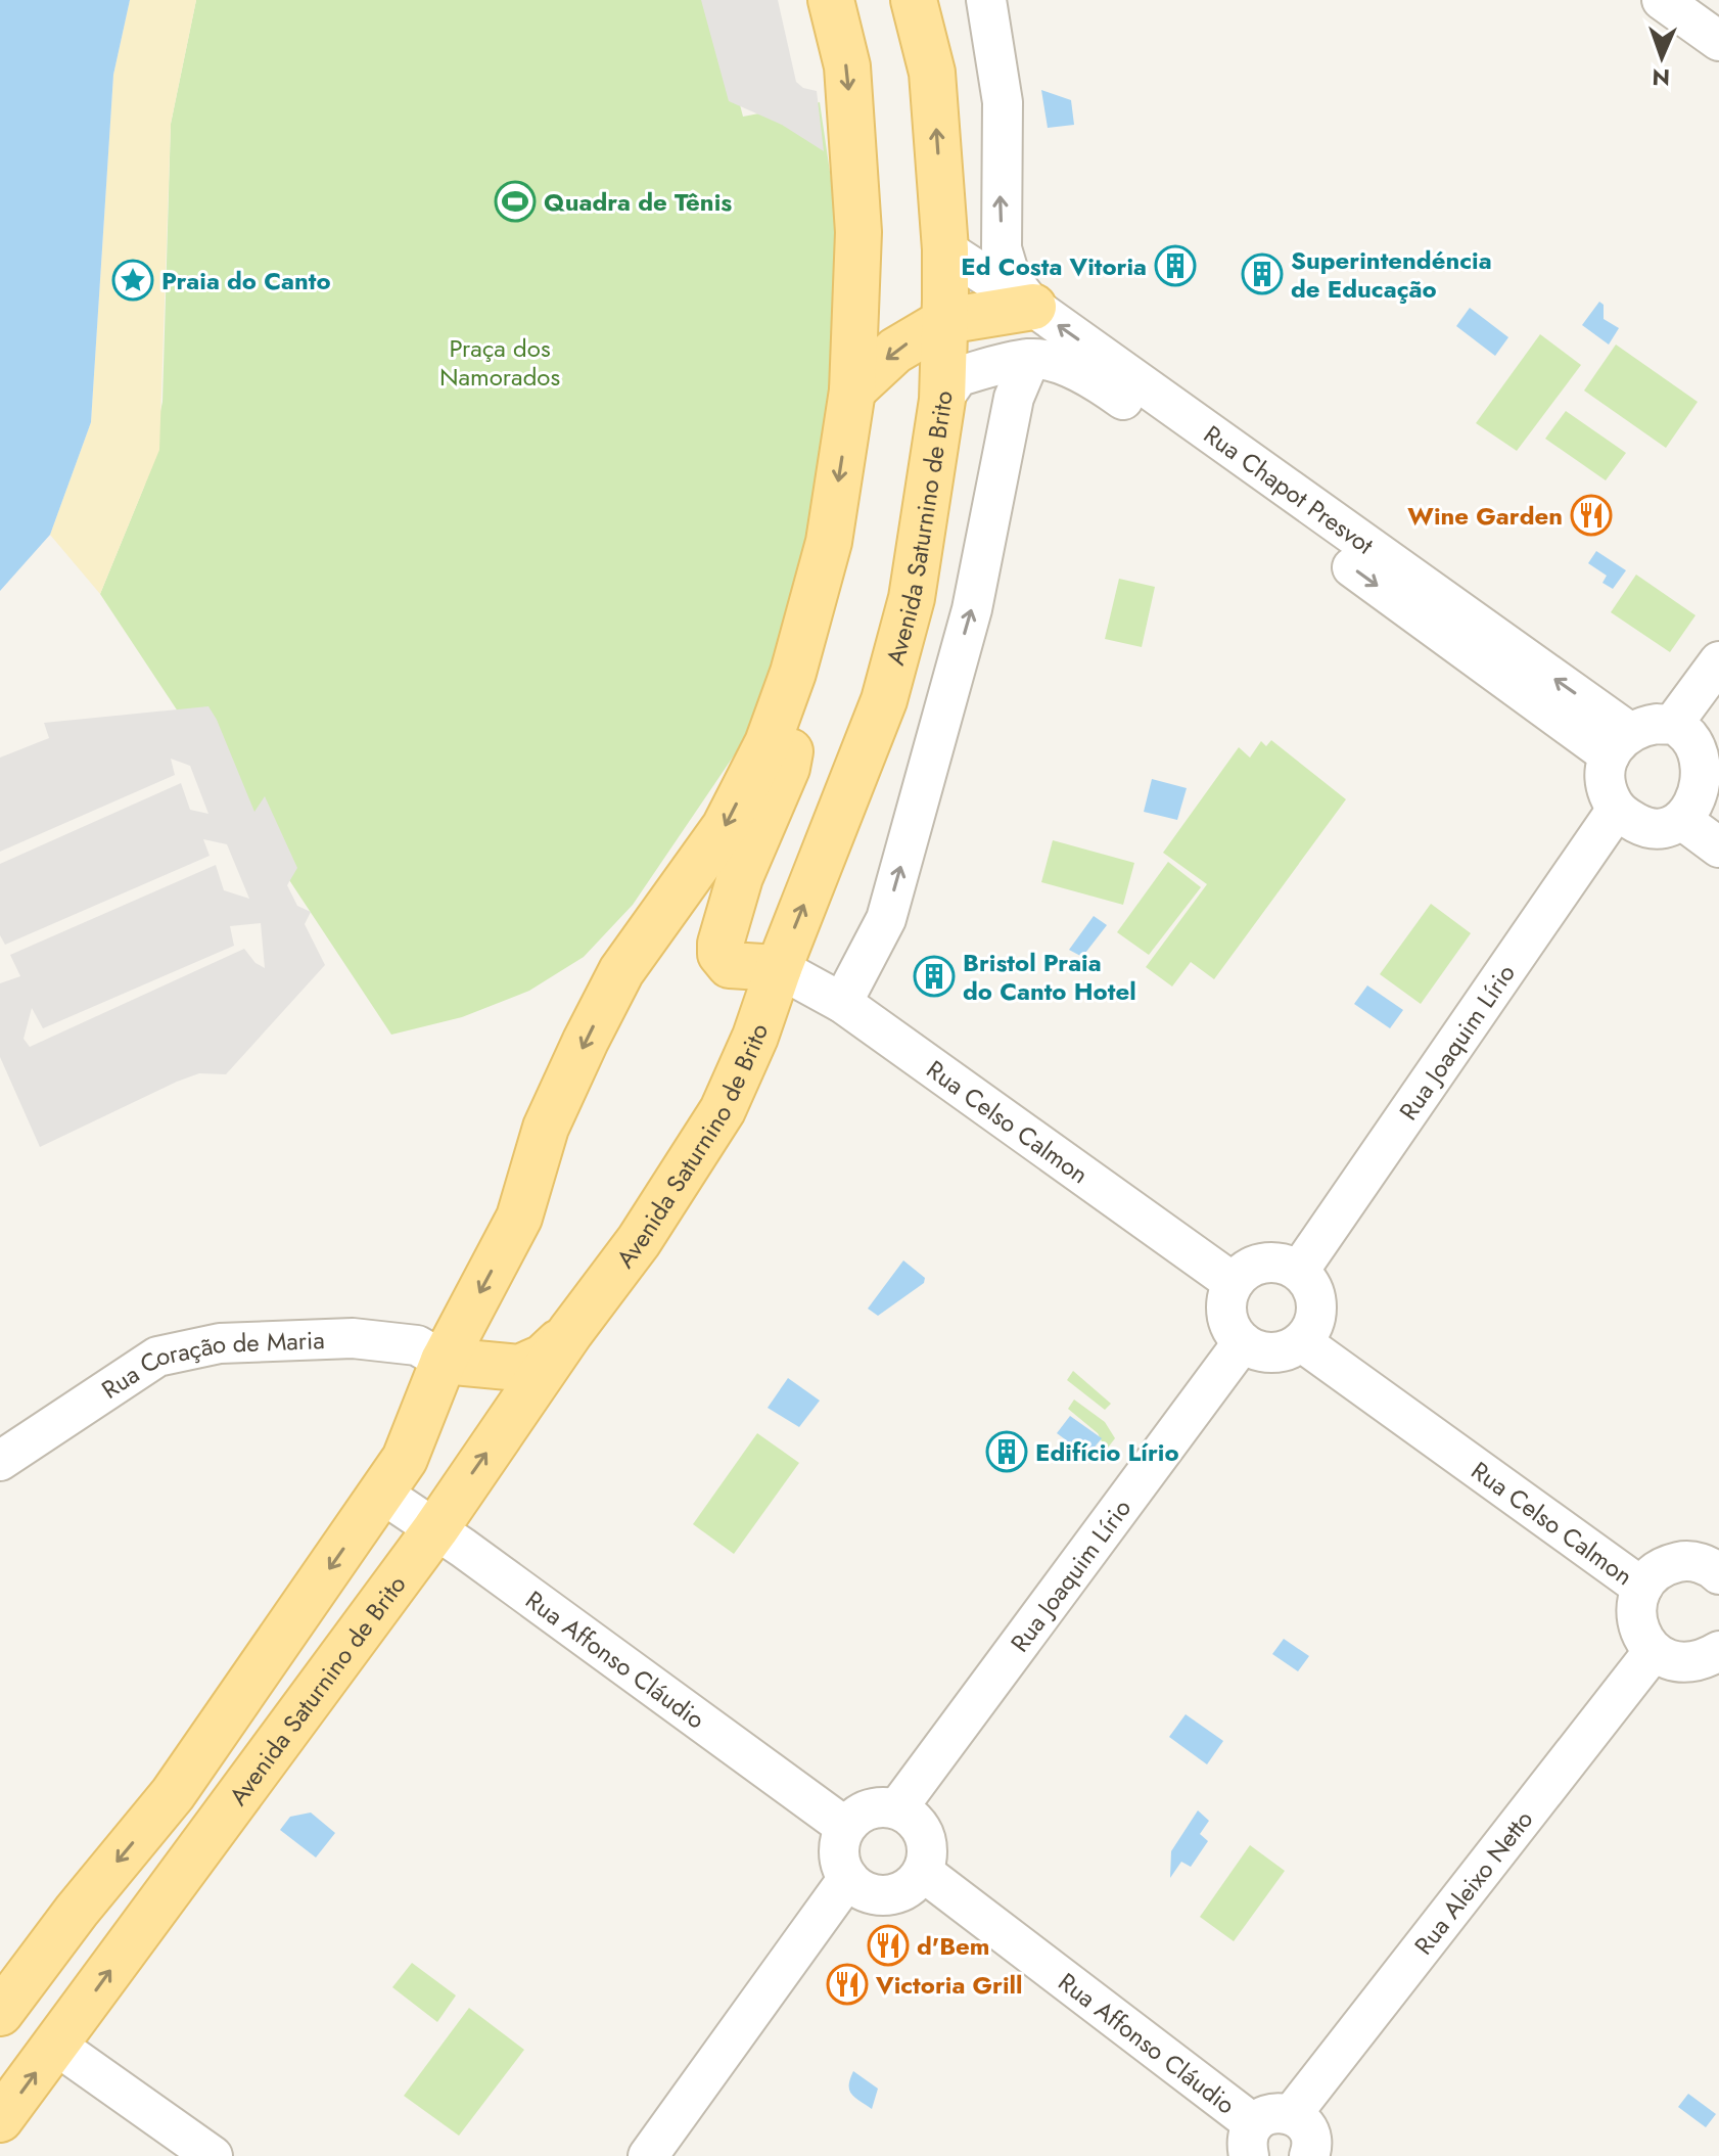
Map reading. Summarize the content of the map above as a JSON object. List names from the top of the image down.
{
  "streets": {
    "main road": ["Avenida Saturnino de Brito"],
    "street": [
      "Rua Chapot Presvot",
      "Rua Joaquim Lírio",
      "Rua Celso Calmon",
      "Rua Coração de Maria",
      "Rua Affonso Cláudio",
      "Rua Aleixo Netto"
    ]
  },
  "crossings": [
    ["Rua Chapot Presvot", "Avenida Saturnino de Brito"],
    ["Rua Chapot Presvot", "Rua Joaquim Lírio"],
    ["Avenida Saturnino de Brito", "Rua Celso Calmon"],
    ["Avenida Saturnino de Brito", "Rua Affonso Cláudio"],
    ["Rua Joaquim Lírio", "Rua Celso Calmon"],
    ["Rua Joaquim Lírio", "Rua Affonso Cláudio"]
  ],
  "parks": ["Praça dos Namorados"],
  "places": {
    "sports": ["Quadra de Tênis"],
    "building": [
      "Ed Costa Vitoria",
      "Superintendéncia de Educação",
      "Bristol Praia do Canto Hotel",
      "Edifício Lírio"
    ],
    "place": ["Praia do Canto"],
    "restaurant": ["Wine Garden", "d'Bem", "Victoria Grill"]
  },
  "north": "bottom"
}
